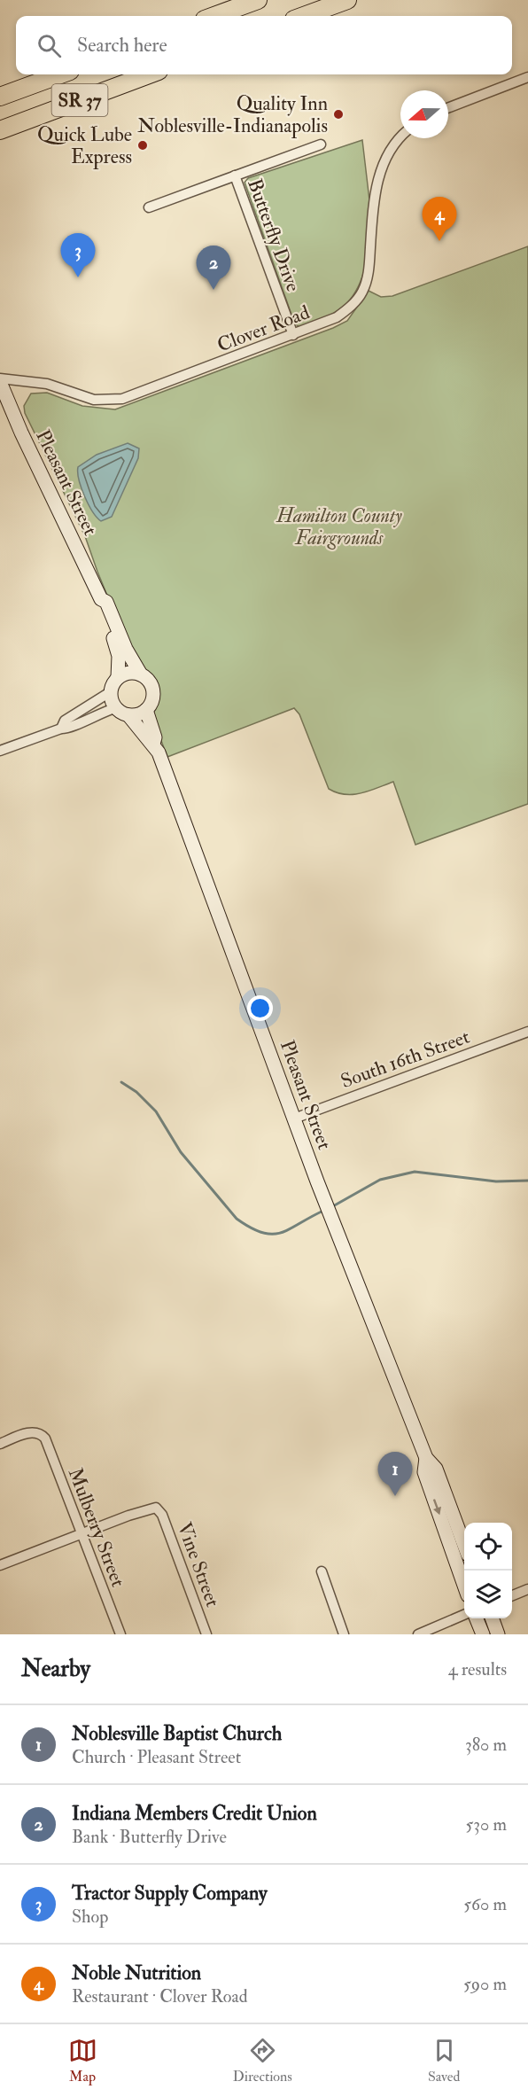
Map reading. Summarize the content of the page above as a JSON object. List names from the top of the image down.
{
  "streets": {
    "highway": ["SR 37"],
    "street": [
      "Butterfly Drive",
      "Clover Road",
      "Pleasant Street",
      "South 16th Street",
      "Mulberry Street",
      "Vine Street"
    ]
  },
  "crossings": [
    ["Butterfly Drive", "Clover Road"],
    ["Clover Road", "Pleasant Street"],
    ["Pleasant Street", "South 16th Street"],
    ["Mulberry Street", "Vine Street"]
  ],
  "parks": ["Hamilton County Fairgrounds"],
  "places": ["Quality Inn Noblesville-Indianapolis", "Quick Lube Express"],
  "north": "left",
  "page": {
    "search": "Search here",
    "pins": [
      "4",
      "3",
      "2",
      "1"
    ],
    "heading": ["Nearby", "4 results"],
    "list": [
      {
        "mark": "1",
        "name": "Noblesville Baptist Church",
        "note": "Church · Pleasant Street",
        "value": "380 m"
      },
      {
        "mark": "2",
        "name": "Indiana Members Credit Union",
        "note": "Bank · Butterfly Drive",
        "value": "530 m"
      },
      {
        "mark": "3",
        "name": "Tractor Supply Company",
        "note": "Shop",
        "value": "560 m"
      },
      {
        "mark": "4",
        "name": "Noble Nutrition",
        "note": "Restaurant · Clover Road",
        "value": "590 m"
      }
    ],
    "nav": ["Map", "Directions", "Saved"]
  }
}
